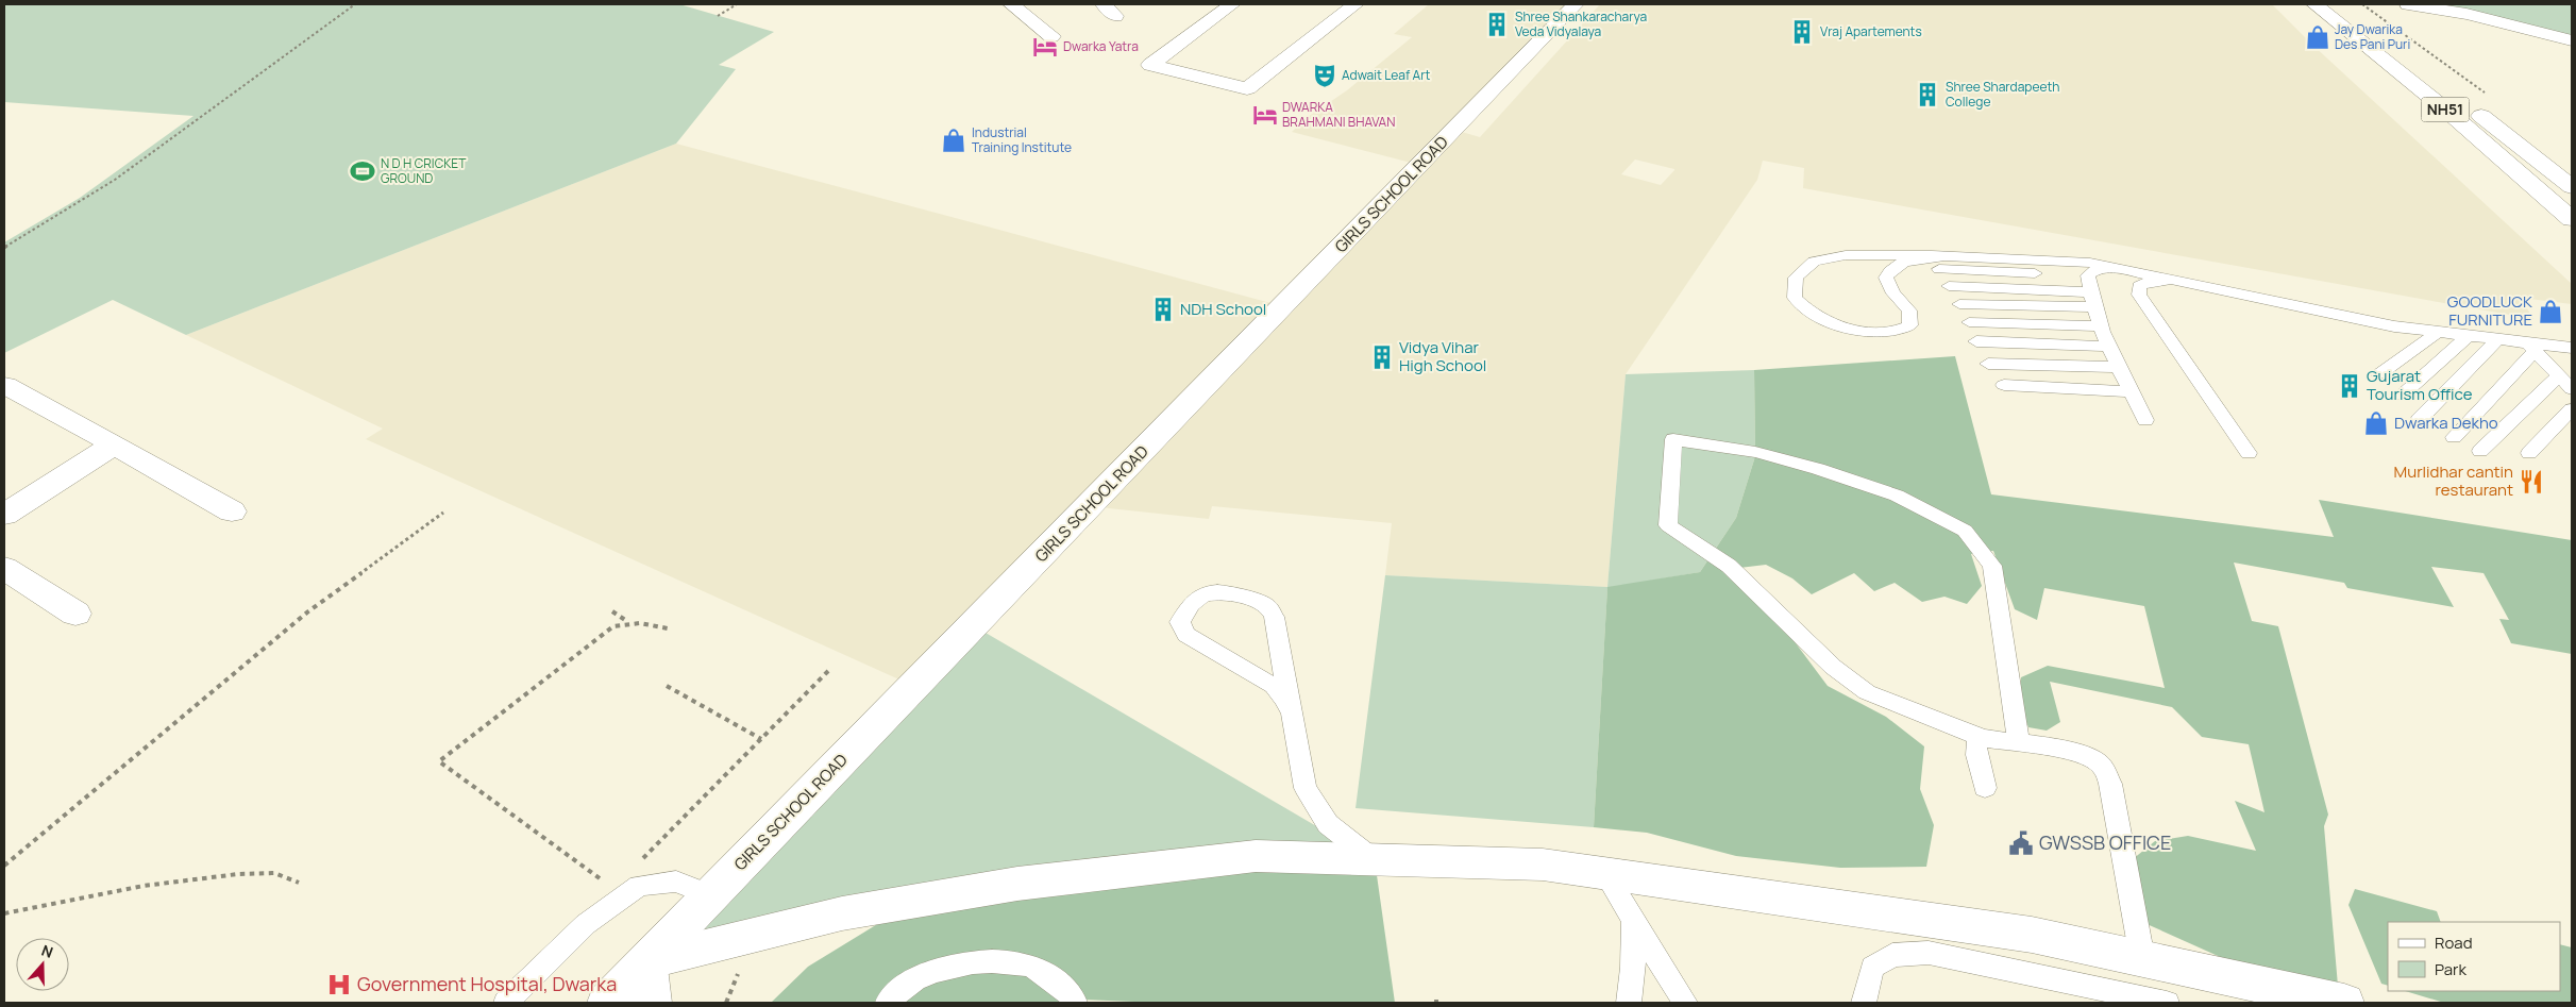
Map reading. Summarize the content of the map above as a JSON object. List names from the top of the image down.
{
  "streets": {
    "main road": ["NH51", "GIRLS SCHOOL ROAD"]
  },
  "places": {
    "building": [
      "Shree Shankaracharya Veda Vidyalaya",
      "Vraj Apartements",
      "Shree Shardapeeth College",
      "NDH School",
      "Vidya Vihar High School",
      "Gujarat Tourism Office"
    ],
    "shop": [
      "Jay Dwarika Des Pani Puri",
      "Industrial Training Institute",
      "GOODLUCK FURNITURE",
      "Dwarka Dekho"
    ],
    "hotel": ["Dwarka Yatra", "DWARKA BRAHMANI BHAVAN"],
    "theatre": ["Adwait Leaf Art"],
    "sports": ["N D H CRICKET GROUND"],
    "restaurant": ["Murlidhar cantin restaurant"],
    "public building": ["GWSSB OFFICE"],
    "hospital": ["Government Hospital, Dwarka"]
  },
  "legend": ["Road", "Park"],
  "north": "top"
}
